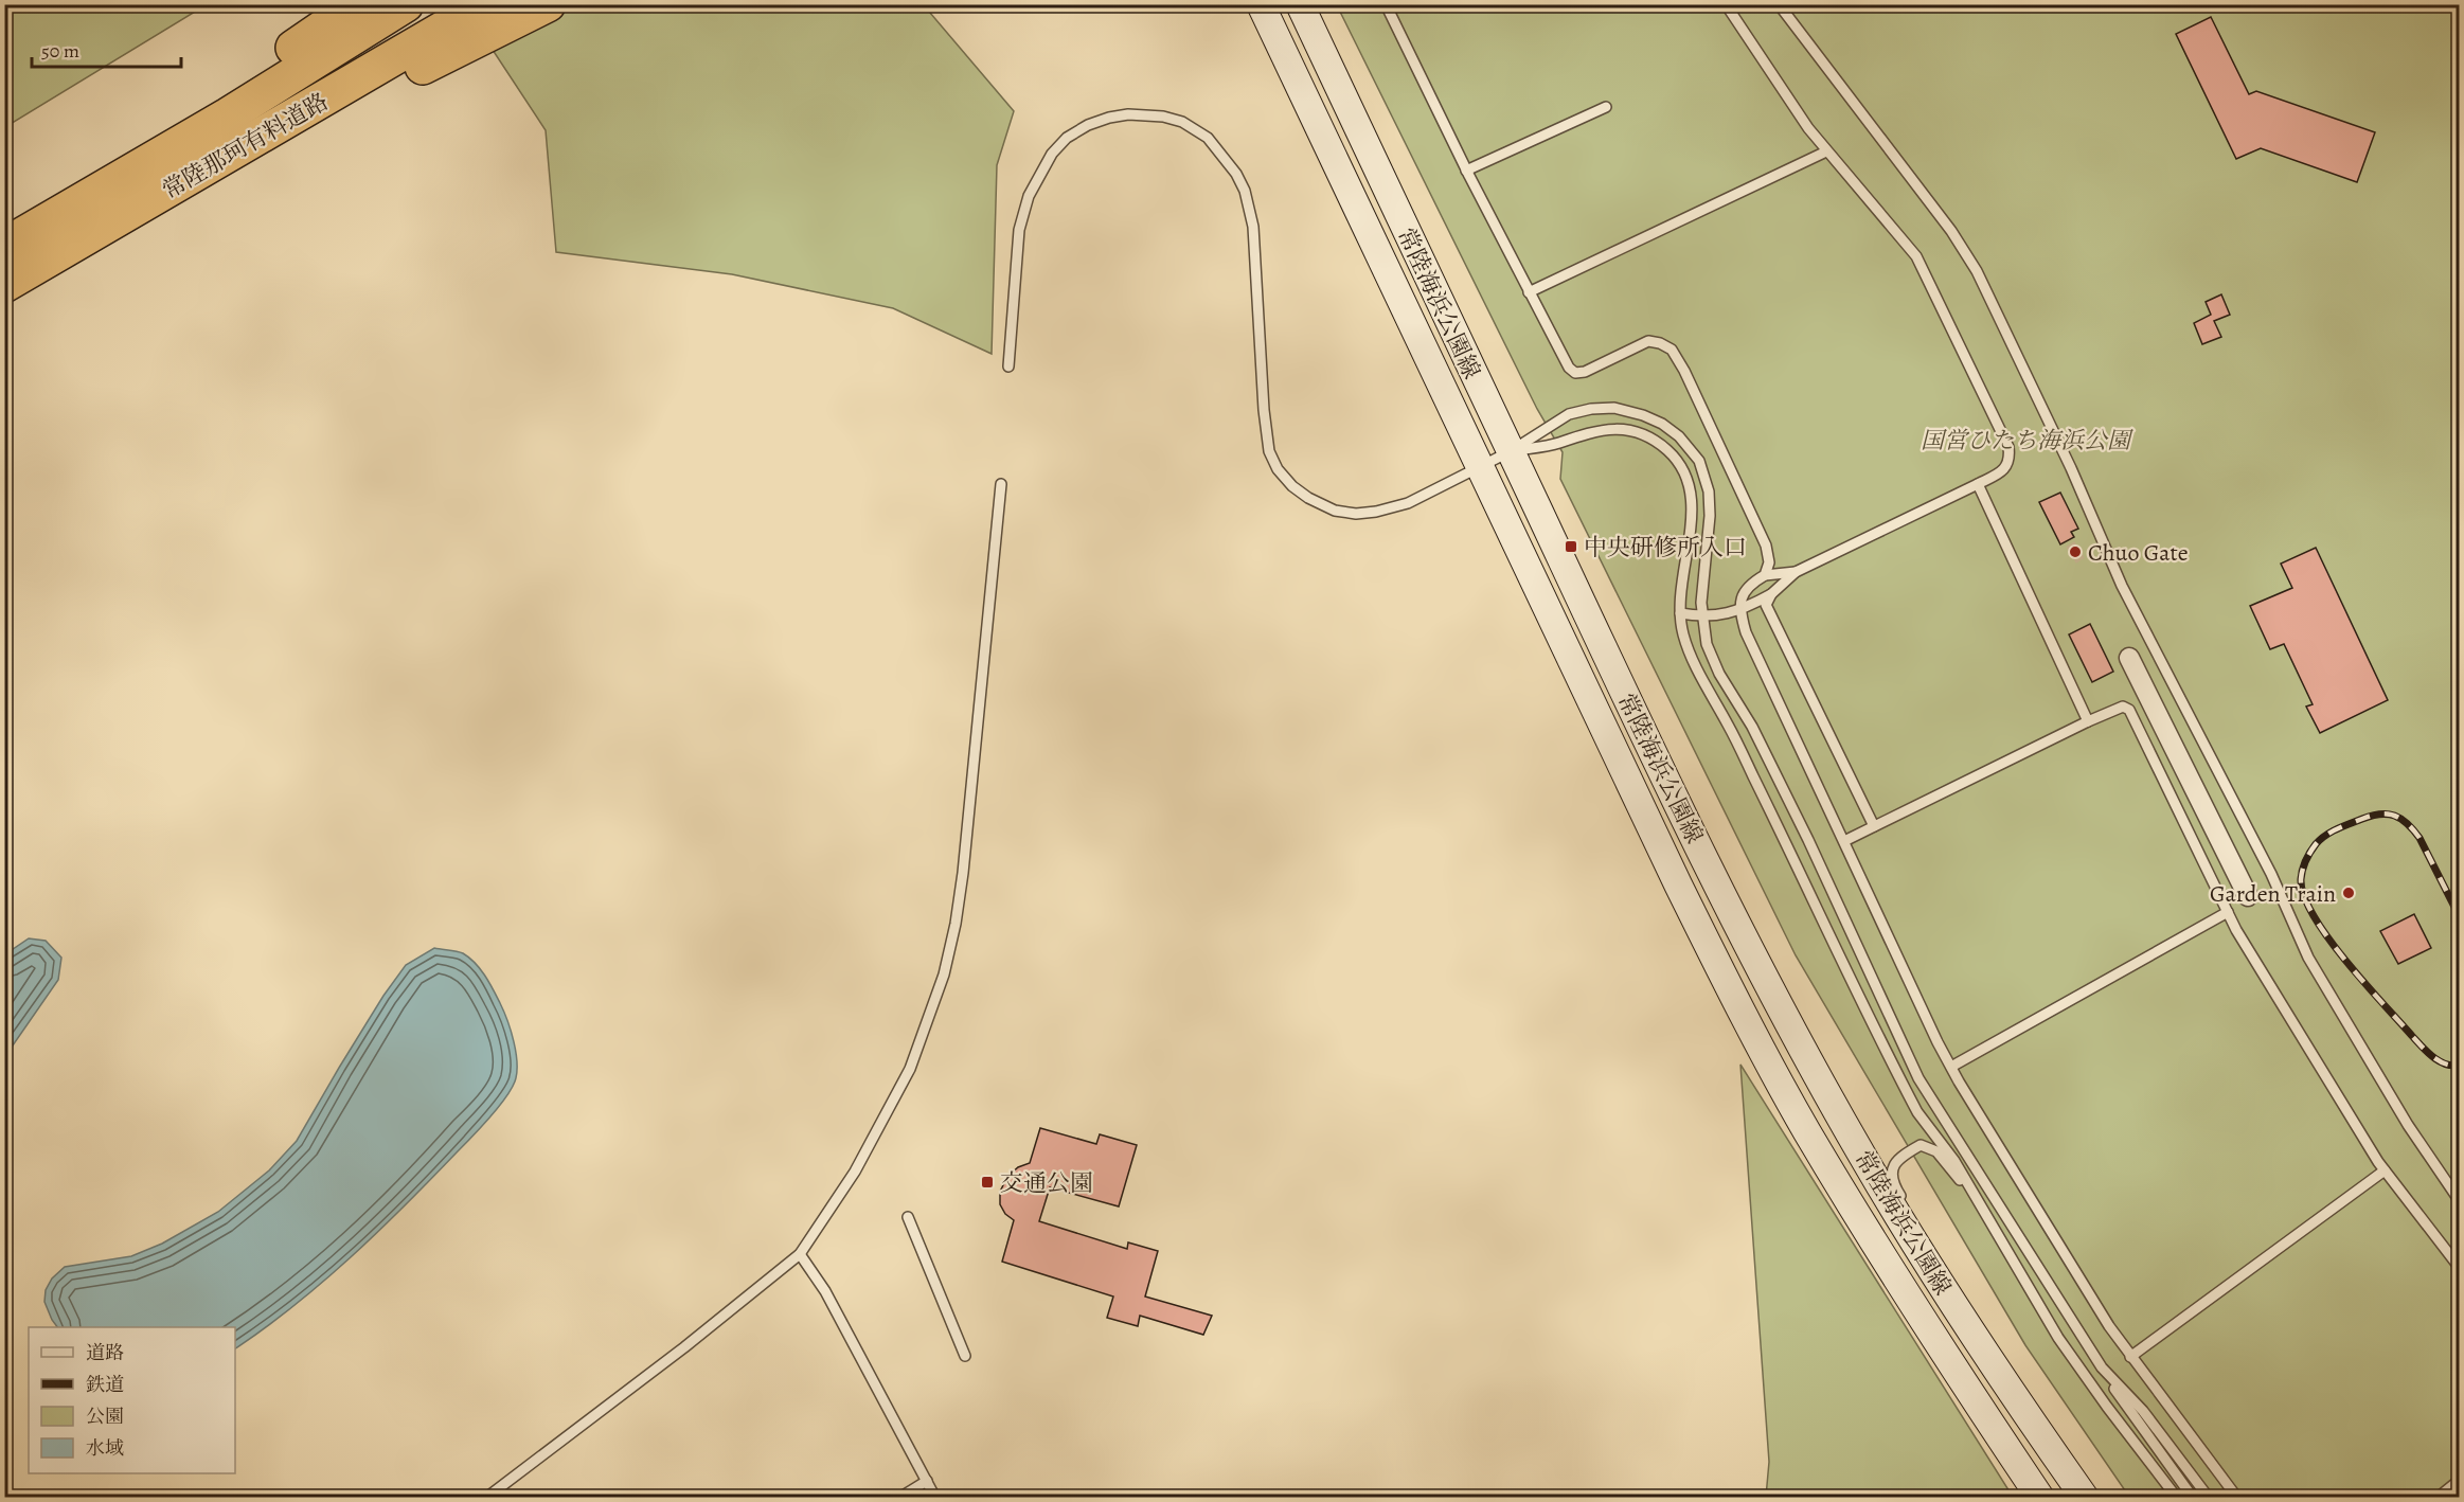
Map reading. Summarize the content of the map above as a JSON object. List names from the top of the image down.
{
  "streets": {
    "highway": ["常陸那珂有料道路"],
    "main road": ["常陸海浜公園線"]
  },
  "parks": ["国営ひたち海浜公園"],
  "places": {
    "transit": ["中央研修所入口", "交通公園"],
    "other": ["Chuo Gate", "Garden Train"]
  },
  "legend": [
    "道路",
    "鉄道",
    "公園",
    "水域"
  ],
  "scale_bar": "50 m"
}
